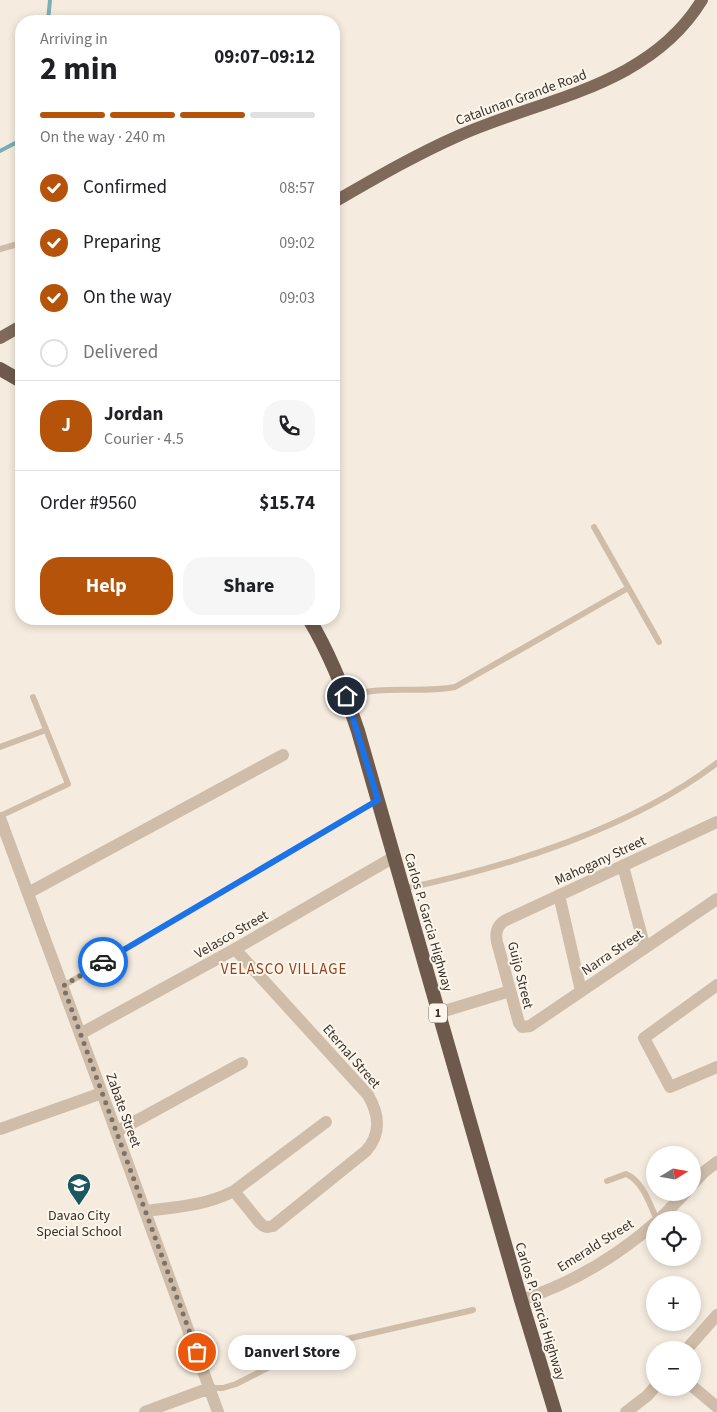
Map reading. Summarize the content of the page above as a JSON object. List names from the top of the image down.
{
  "streets": {
    "highway": ["Carlos P. Garcia Highway", "1"],
    "main road": ["Catalunan Grande Road"],
    "street": [
      "Mahogany Street",
      "Velasco Street",
      "Narra Street",
      "Guijo Street",
      "Eternal Street",
      "Zabate Street",
      "Emerald Street"
    ]
  },
  "crossings": [
    ["Mahogany Street", "Guijo Street"],
    ["Carlos P. Garcia Highway", "Velasco Street"],
    ["Carlos P. Garcia Highway", "Emerald Street"],
    ["Velasco Street", "Eternal Street"],
    ["Velasco Street", "Zabate Street"],
    ["Narra Street", "Guijo Street"]
  ],
  "districts": ["VELASCO VILLAGE"],
  "places": {
    "school or university": ["Davao City Special School"],
    "other": ["Danverl Store"]
  },
  "north": "right",
  "page": {
    "heading": ["2 min", "Arriving in", "09:07–09:12"],
    "panel": [
      "Jordan",
      "Courier · 4.5",
      "Order #9560",
      "$15.74"
    ],
    "bar": "On the way · 240 m",
    "list": [
      ["Confirmed", "08:57"],
      ["Preparing", "09:02"],
      ["On the way", "09:03"],
      "Delivered"
    ],
    "round": "J",
    "buttons": ["Help", "Share"],
    "map_buttons": ["+", "−"],
    "bubble": "Danverl Store"
  }
}
